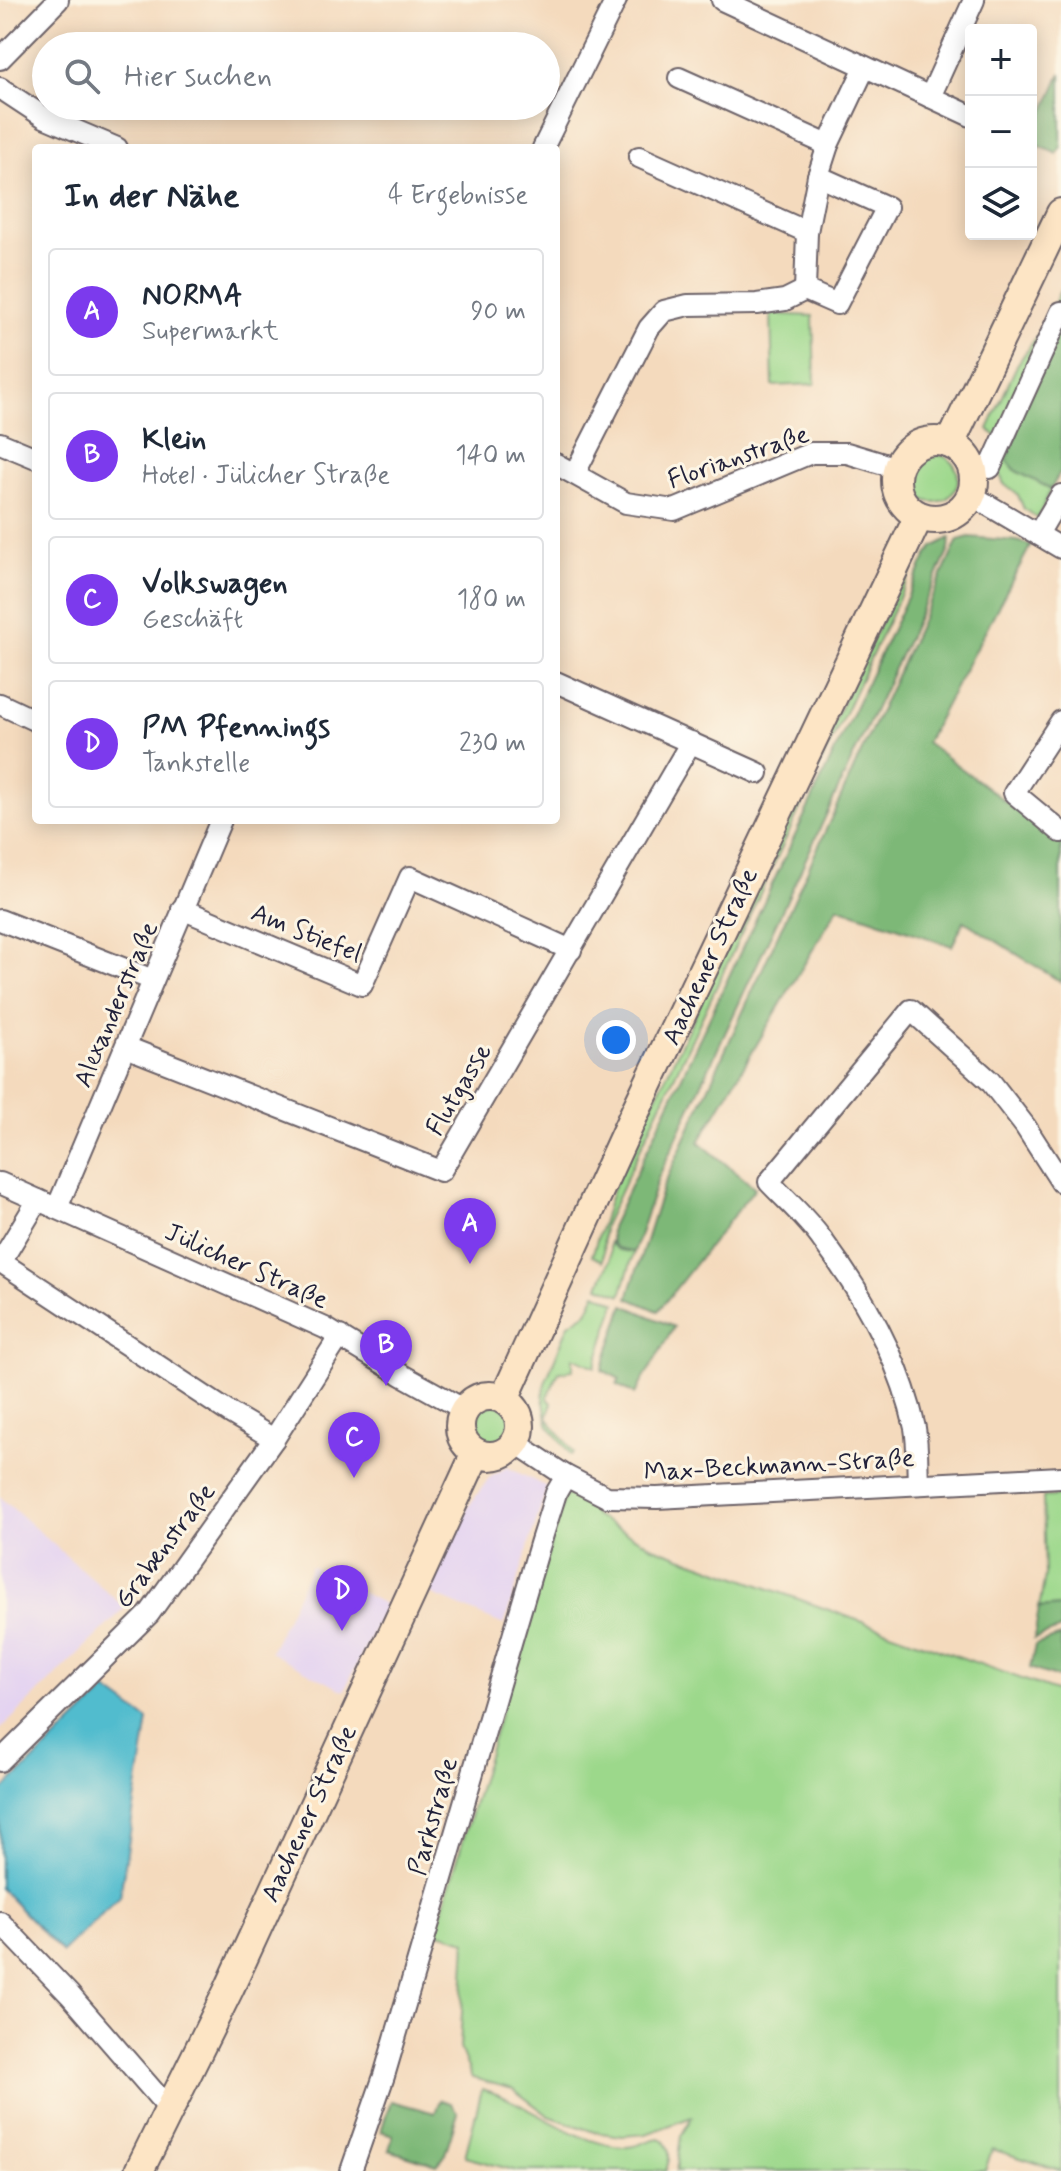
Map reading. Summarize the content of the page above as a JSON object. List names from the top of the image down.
{
  "streets": {
    "main road": ["Aachener Straße"],
    "street": [
      "Florianstraße",
      "Am Stiefel",
      "Alexanderstraße",
      "Flutgasse",
      "Jülicher Straße",
      "Max-Beckmann-Straße",
      "Grabenstraße",
      "Parkstraße"
    ]
  },
  "crossings": [
    ["Florianstraße", "Aachener Straße"],
    ["Am Stiefel", "Alexanderstraße"],
    ["Am Stiefel", "Flutgasse"],
    ["Aachener Straße", "Jülicher Straße"],
    ["Aachener Straße", "Max-Beckmann-Straße"],
    ["Alexanderstraße", "Flutgasse"],
    ["Alexanderstraße", "Jülicher Straße"],
    ["Jülicher Straße", "Max-Beckmann-Straße"],
    ["Jülicher Straße", "Grabenstraße"],
    ["Max-Beckmann-Straße", "Parkstraße"]
  ],
  "page": {
    "map_buttons": ["+", "−"],
    "search": "Hier suchen",
    "heading": ["In der Nähe", "4 Ergebnisse"],
    "list": [
      {
        "mark": "A",
        "name": "NORMA",
        "note": "Supermarkt",
        "value": "90 m"
      },
      {
        "mark": "B",
        "name": "Klein",
        "note": "Hotel · Jülicher Straße",
        "value": "140 m"
      },
      {
        "mark": "C",
        "name": "Volkswagen",
        "note": "Geschäft",
        "value": "180 m"
      },
      {
        "mark": "D",
        "name": "PM Pfennings",
        "note": "Tankstelle",
        "value": "230 m"
      }
    ],
    "pins": [
      "A",
      "B",
      "C",
      "D"
    ]
  }
}
